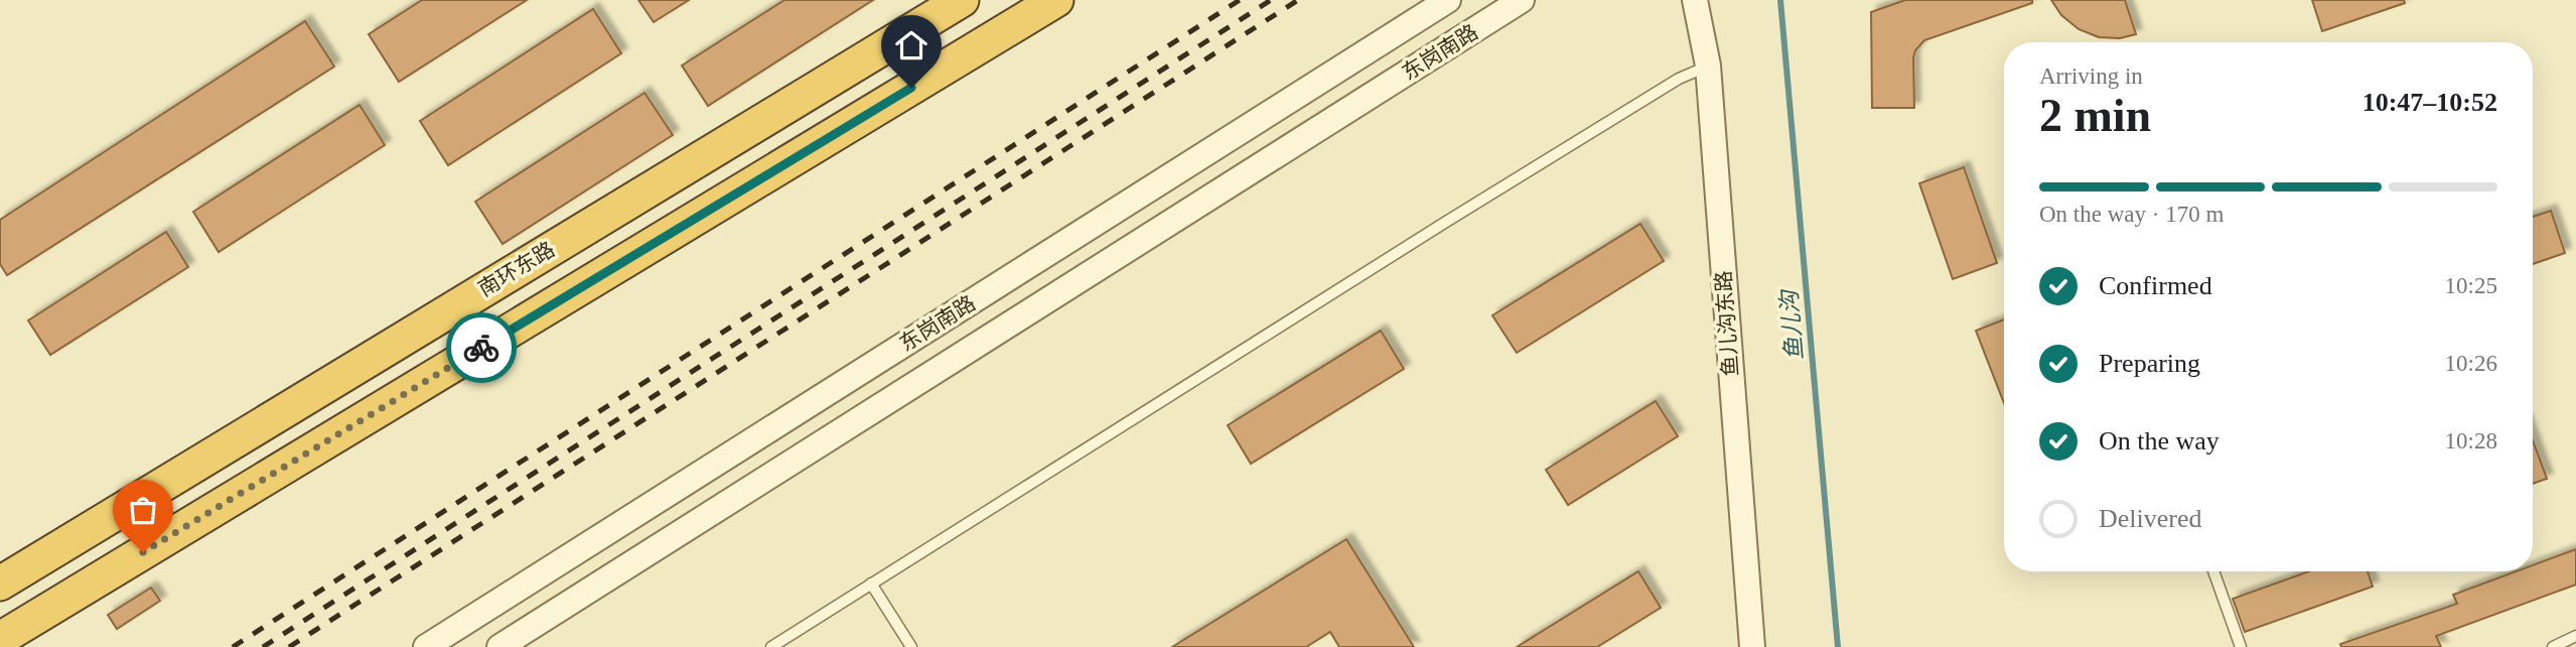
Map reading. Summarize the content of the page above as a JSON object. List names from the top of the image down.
{
  "streets": {
    "highway": ["南环东路"],
    "street": ["东岗南路", "鱼儿沟东路"]
  },
  "water": ["鱼儿沟"],
  "page": {
    "heading": ["2 min", "Arriving in", "10:47–10:52"],
    "bar": "On the way · 170 m",
    "list": [
      ["Confirmed", "10:25"],
      ["Preparing", "10:26"],
      ["On the way", "10:28"],
      "Delivered"
    ]
  }
}
